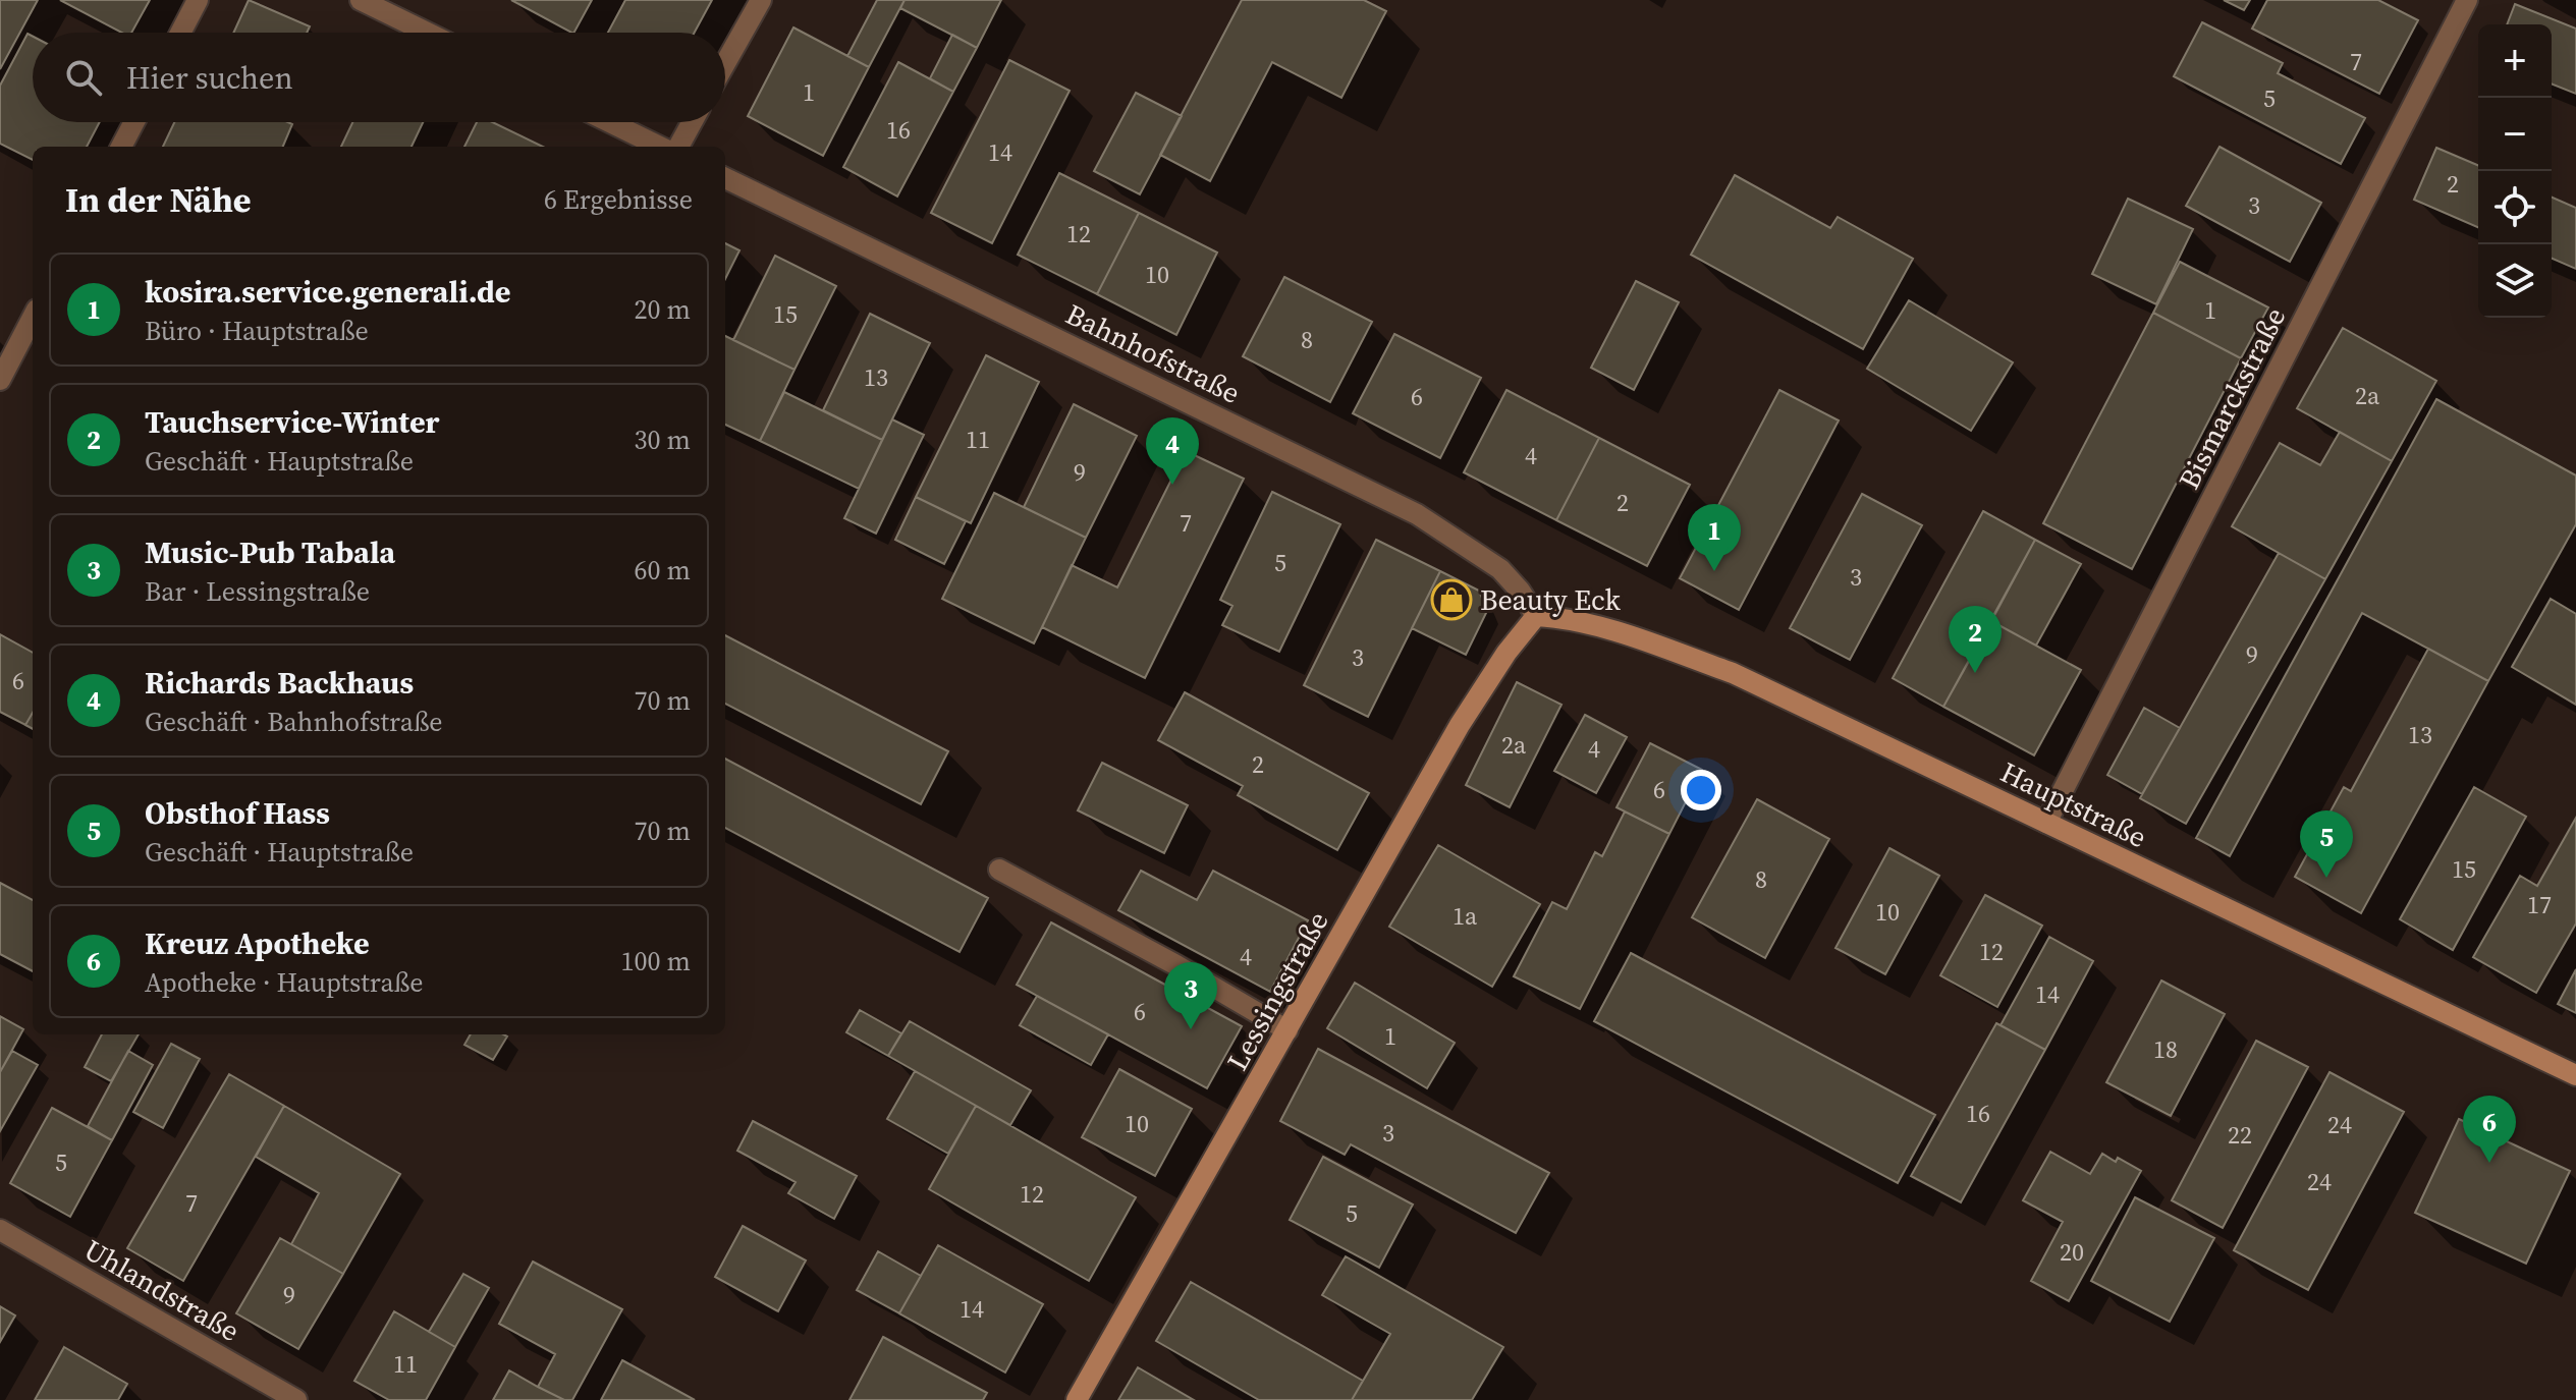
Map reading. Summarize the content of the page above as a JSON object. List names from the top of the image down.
{
  "streets": {
    "street": [
      "Bahnhofstraße",
      "Bismarckstraße",
      "Hauptstraße",
      "Lessingstraße",
      "Uhlandstraße"
    ]
  },
  "crossings": [
    ["Bahnhofstraße", "Hauptstraße"],
    ["Bahnhofstraße", "Lessingstraße"],
    ["Bismarckstraße", "Hauptstraße"],
    ["Hauptstraße", "Lessingstraße"]
  ],
  "places": {
    "shop": ["Beauty Eck"]
  },
  "house_numbers": [
    "7",
    "1",
    "5",
    "16",
    "14",
    "2",
    "3",
    "12",
    "10",
    "1",
    "15",
    "8",
    "13",
    "2a",
    "6",
    "11",
    "4",
    "9",
    "2",
    "7",
    "5",
    "3",
    "9",
    "3",
    "6",
    "13",
    "2a",
    "4",
    "2",
    "6",
    "15",
    "8",
    "17",
    "10",
    "1a",
    "12",
    "4",
    "14",
    "6",
    "1",
    "18",
    "16",
    "10",
    "24",
    "3",
    "22",
    "5",
    "24",
    "12",
    "7",
    "5",
    "20",
    "9",
    "14",
    "11"
  ],
  "page": {
    "map_buttons": ["+", "−"],
    "search": "Hier suchen",
    "heading": ["In der Nähe", "6 Ergebnisse"],
    "list": [
      {
        "mark": "1",
        "name": "kosira.service.generali.de",
        "note": "Büro · Hauptstraße",
        "value": "20 m"
      },
      {
        "mark": "2",
        "name": "Tauchservice-Winter",
        "note": "Geschäft · Hauptstraße",
        "value": "30 m"
      },
      {
        "mark": "3",
        "name": "Music-Pub Tabala",
        "note": "Bar · Lessingstraße",
        "value": "60 m"
      },
      {
        "mark": "4",
        "name": "Richards Backhaus",
        "note": "Geschäft · Bahnhofstraße",
        "value": "70 m"
      },
      {
        "mark": "5",
        "name": "Obsthof Hass",
        "note": "Geschäft · Hauptstraße",
        "value": "70 m"
      },
      {
        "mark": "6",
        "name": "Kreuz Apotheke",
        "note": "Apotheke · Hauptstraße",
        "value": "100 m"
      }
    ],
    "pins": [
      "4",
      "1",
      "2",
      "5",
      "3",
      "6"
    ]
  }
}
